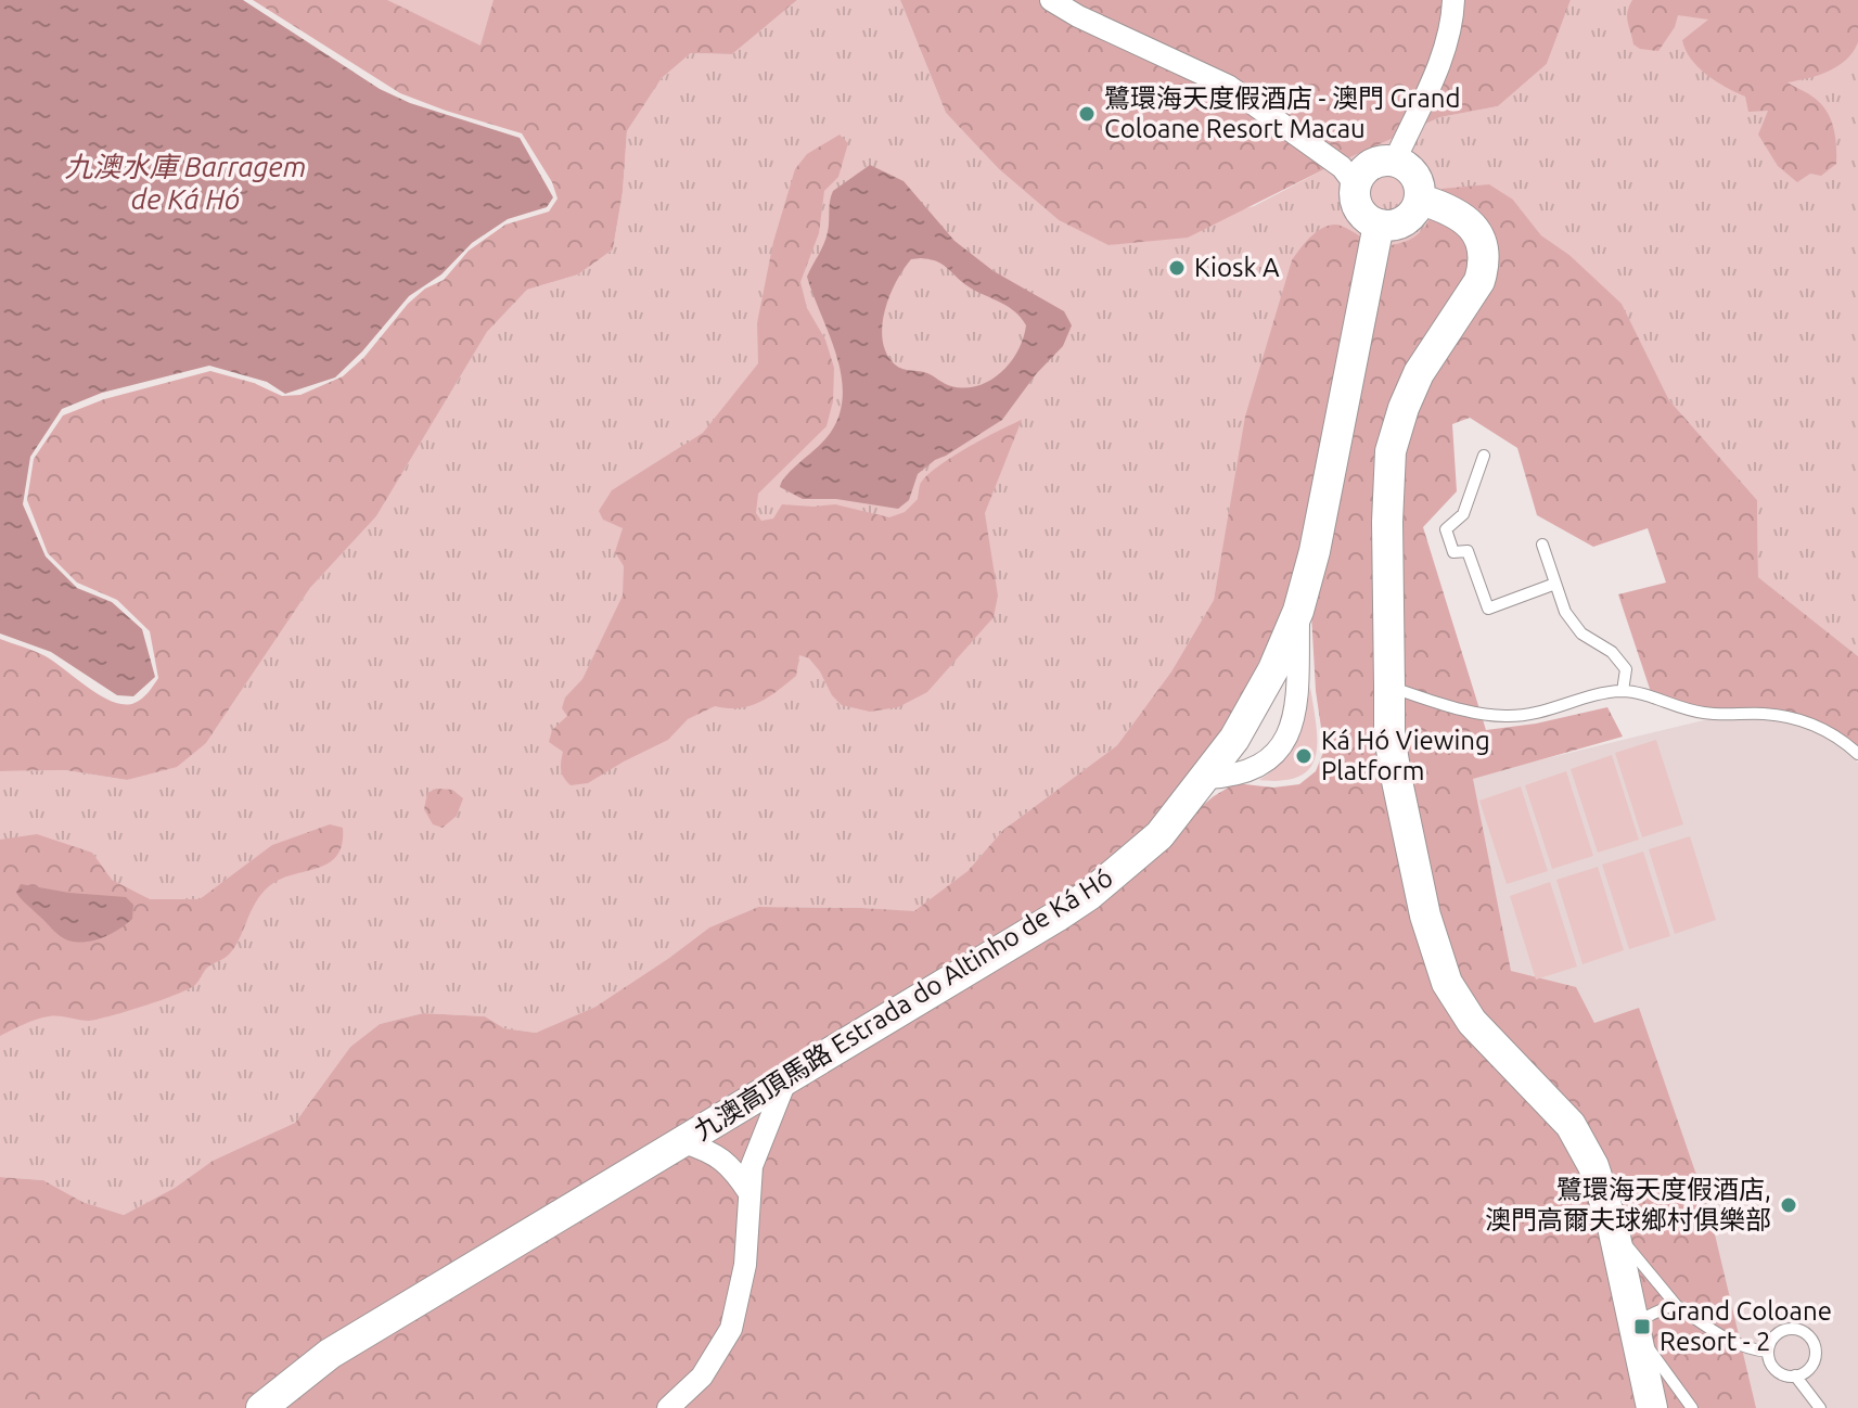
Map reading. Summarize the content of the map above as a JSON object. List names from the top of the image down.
{
  "streets": {
    "main road": ["九澳高頂馬路 Estrada do Altinho de Ká Hó"]
  },
  "water": ["九澳水庫 Barragem de Ká Hó"],
  "places": {
    "other": [
      "鷺環海天度假酒店 - 澳門 Grand Coloane Resort Macau",
      "Kiosk A",
      "Ká Hó Viewing Platform",
      "鷺環海天度假酒店, 澳門高爾夫球鄉村俱樂部"
    ],
    "transit": ["Grand Coloane Resort - 2"]
  }
}
